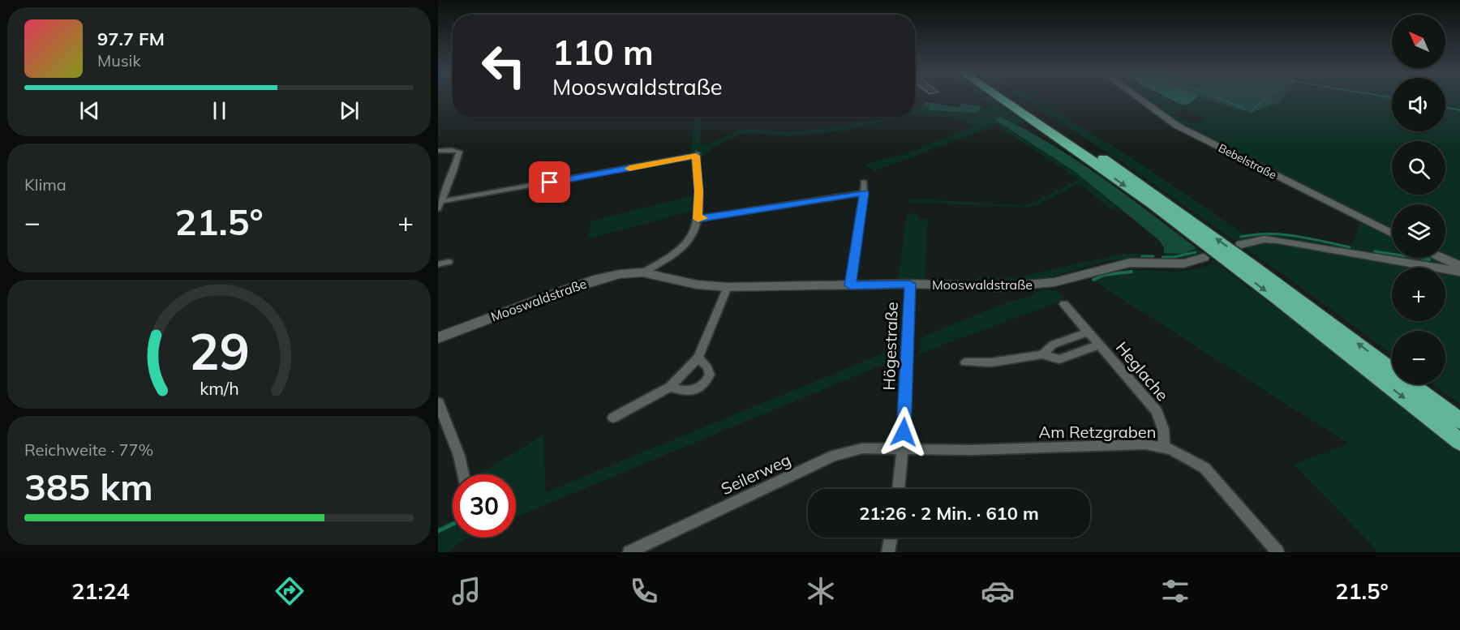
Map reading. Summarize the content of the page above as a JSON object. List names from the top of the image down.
{
  "streets": {
    "street": [
      "Bebelstraße",
      "Mooswaldstraße",
      "Högestraße",
      "Heglache",
      "Am Retzgraben",
      "Seilerweg"
    ]
  },
  "crossings": [
    ["Mooswaldstraße", "Högestraße"],
    ["Högestraße", "Am Retzgraben"],
    ["Högestraße", "Seilerweg"],
    ["Heglache", "Am Retzgraben"],
    ["Am Retzgraben", "Seilerweg"]
  ],
  "north": "top left",
  "page": {
    "map_buttons": ["+", "−"],
    "turn": ["110 m", "Mooswaldstraße"],
    "song": ["97.7 FM", "Musik"],
    "tile": [
      "Klima",
      ["Reichweite · 77%", "385 km"]
    ],
    "heat": ["−", "21.5°", "+"],
    "limit": "30",
    "trip": "21:26 · 2 Min. · 610 m",
    "tabs": ["21:24", "21.5°"],
    "gauge": ["29", "km/h"]
  }
}
